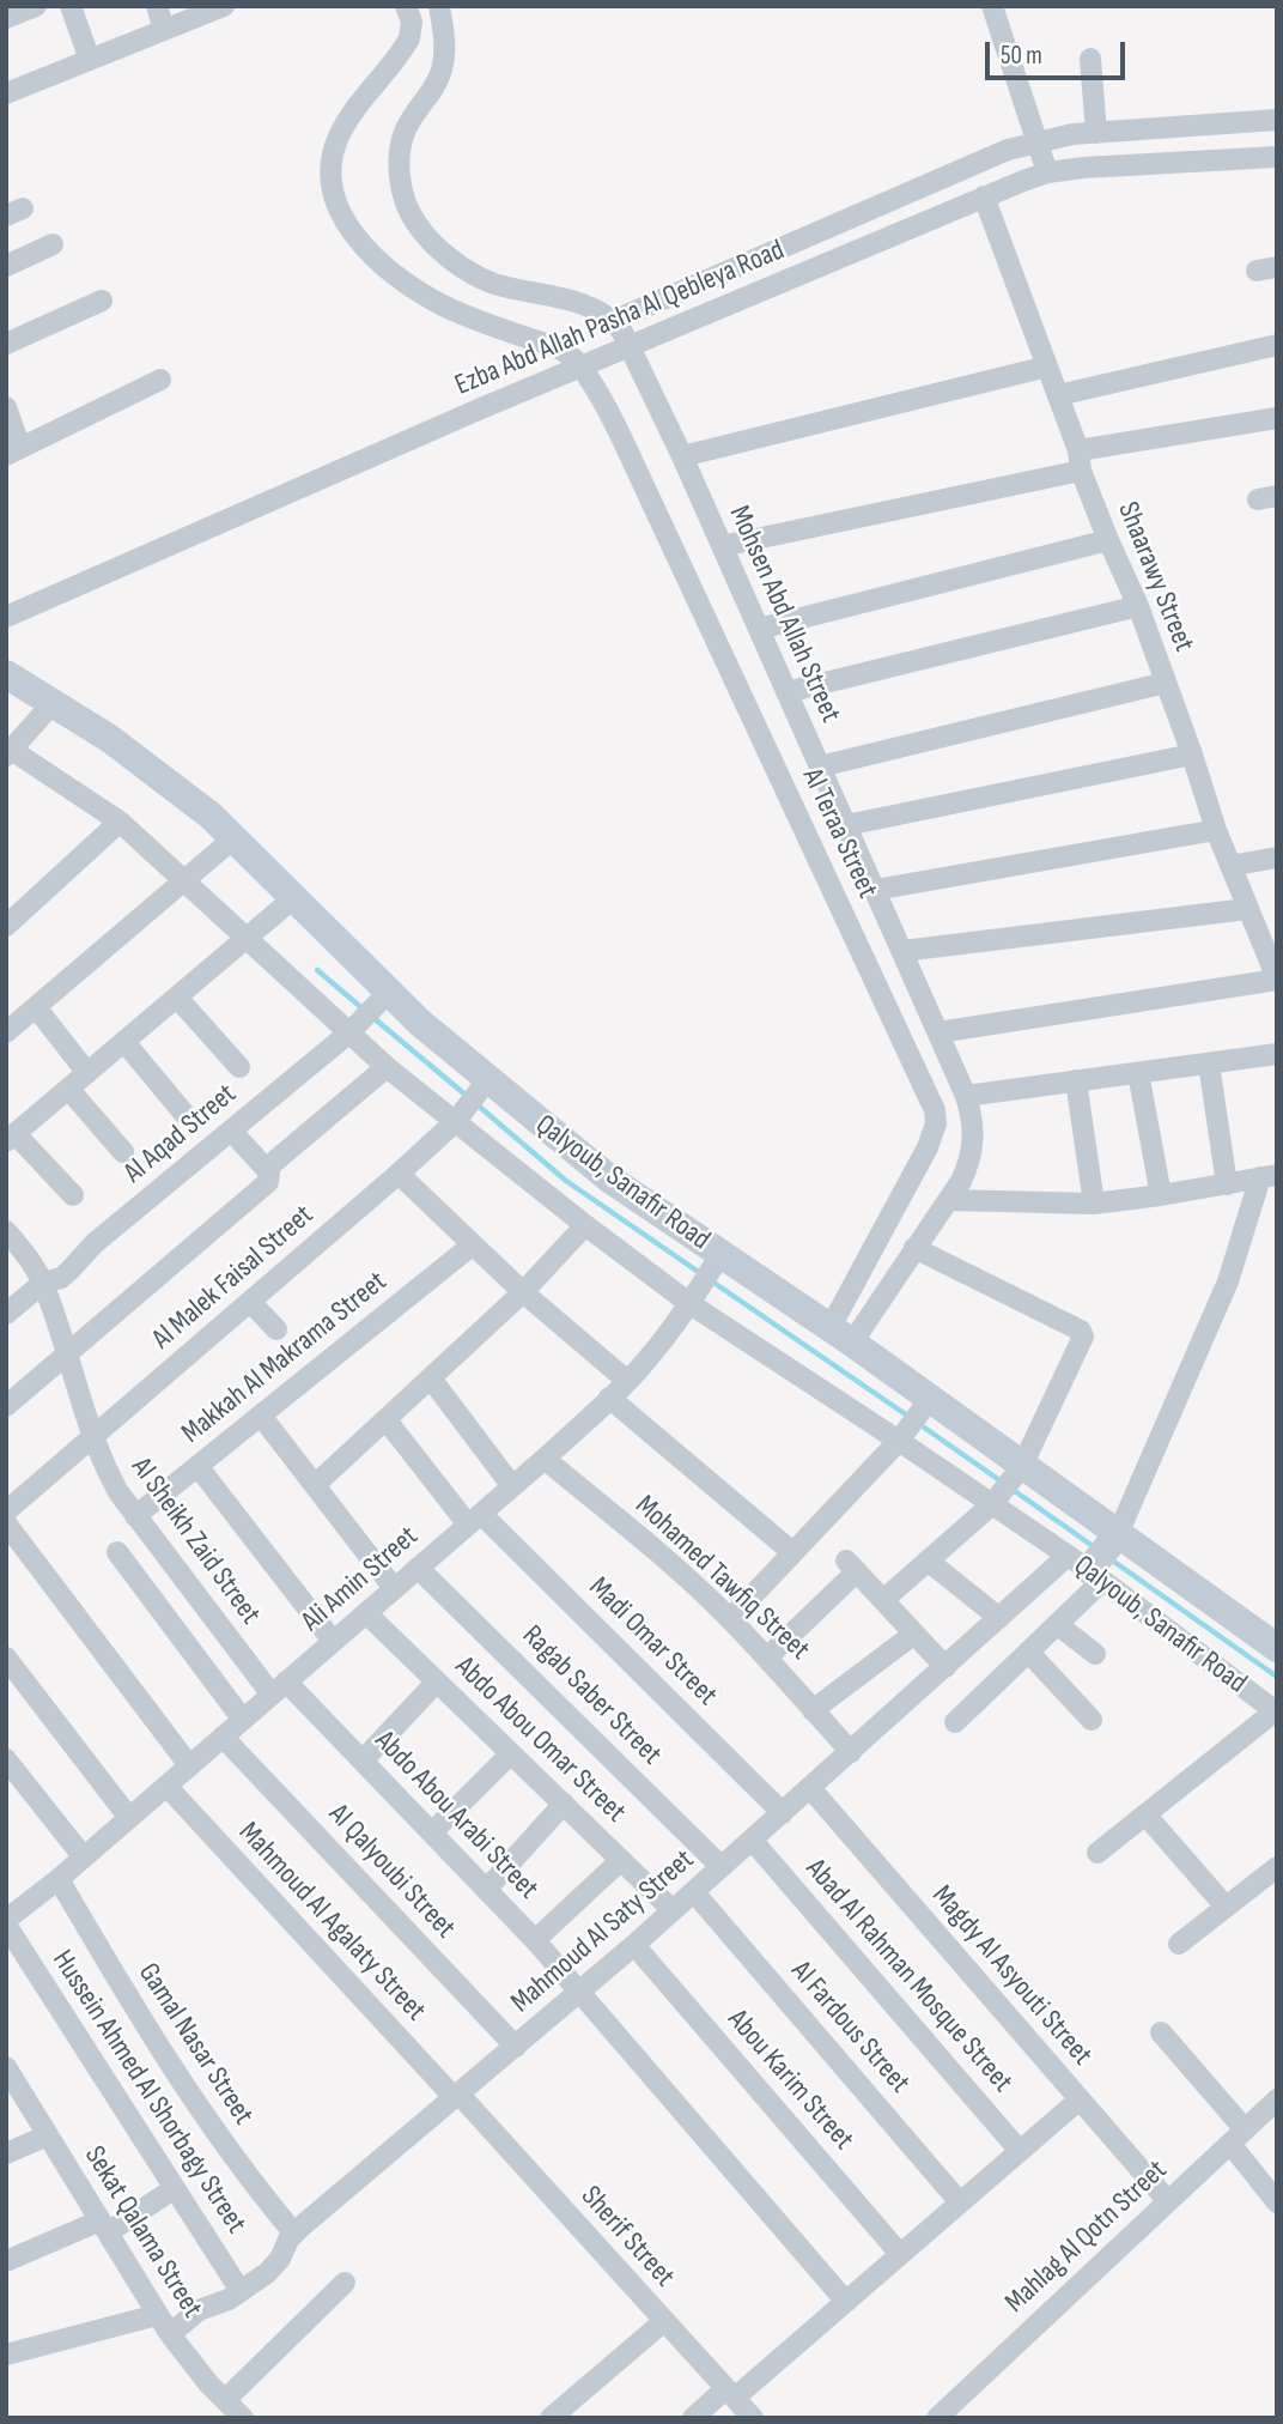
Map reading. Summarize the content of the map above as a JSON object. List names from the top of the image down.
{
  "streets": {
    "street": [
      "Ezba Abd Allah Pasha Al Qebleya Road",
      "Shaarawy Street",
      "Mohsen Abd Allah Street",
      "Al Teraa Street",
      "Al Aqad Street",
      "Qalyoub, Sanafir Road",
      "Al Malek Faisal Street",
      "Makkah Al Makrama Street",
      "Al Sheikh Zaid Street",
      "Mohamed Tawfiq Street",
      "Ali Amin Street",
      "Madi Omar Street",
      "Ragab Saber Street",
      "Abdo Abou Omar Street",
      "Abdo Abou Arabi Street",
      "Al Qalyoubi Street",
      "Mahmoud Al Agalaty Street",
      "Mahmoud Al Saty Street",
      "Abad Al Rahman Mosque Street",
      "Magdy Al Asyouti Street",
      "Al Fardous Street",
      "Gamal Nasar Street",
      "Abou Karim Street",
      "Hussein Ahmed Al Shorbagy Street",
      "Sekat Qalama Street",
      "Sherif Street",
      "Mahlag Al Qotn Street"
    ]
  },
  "crossings": [
    ["Ezba Abd Allah Pasha Al Qebleya Road", "Shaarawy Street"],
    ["Ezba Abd Allah Pasha Al Qebleya Road", "Mohsen Abd Allah Street"],
    ["Ezba Abd Allah Pasha Al Qebleya Road", "Al Teraa Street"],
    ["Mohsen Abd Allah Street", "Al Teraa Street"],
    ["Mohsen Abd Allah Street", "Qalyoub, Sanafir Road"],
    ["Al Teraa Street", "Qalyoub, Sanafir Road"],
    ["Al Aqad Street", "Qalyoub, Sanafir Road"],
    ["Al Aqad Street", "Al Sheikh Zaid Street"],
    ["Qalyoub, Sanafir Road", "Al Malek Faisal Street"],
    ["Qalyoub, Sanafir Road", "Ali Amin Street"],
    ["Qalyoub, Sanafir Road", "Mahmoud Al Saty Street"],
    ["Al Malek Faisal Street", "Al Sheikh Zaid Street"],
    ["Makkah Al Makrama Street", "Al Sheikh Zaid Street"],
    ["Al Sheikh Zaid Street", "Ali Amin Street"],
    ["Al Sheikh Zaid Street", "Abdo Abou Arabi Street"],
    ["Mohamed Tawfiq Street", "Ali Amin Street"],
    ["Mohamed Tawfiq Street", "Mahmoud Al Saty Street"],
    ["Ali Amin Street", "Madi Omar Street"],
    ["Ali Amin Street", "Ragab Saber Street"],
    ["Ali Amin Street", "Abdo Abou Omar Street"],
    ["Ali Amin Street", "Abdo Abou Arabi Street"],
    ["Ali Amin Street", "Al Qalyoubi Street"],
    ["Ali Amin Street", "Mahmoud Al Agalaty Street"],
    ["Ali Amin Street", "Gamal Nasar Street"],
    ["Ali Amin Street", "Hussein Ahmed Al Shorbagy Street"],
    ["Madi Omar Street", "Mahmoud Al Saty Street"],
    ["Ragab Saber Street", "Mahmoud Al Saty Street"],
    ["Abdo Abou Omar Street", "Mahmoud Al Saty Street"],
    ["Abdo Abou Arabi Street", "Mahmoud Al Saty Street"],
    ["Al Qalyoubi Street", "Mahmoud Al Saty Street"],
    ["Mahmoud Al Agalaty Street", "Mahmoud Al Saty Street"],
    ["Mahmoud Al Agalaty Street", "Sherif Street"],
    ["Mahmoud Al Saty Street", "Abad Al Rahman Mosque Street"],
    ["Mahmoud Al Saty Street", "Magdy Al Asyouti Street"],
    ["Mahmoud Al Saty Street", "Al Fardous Street"],
    ["Mahmoud Al Saty Street", "Gamal Nasar Street"],
    ["Mahmoud Al Saty Street", "Abou Karim Street"],
    ["Mahmoud Al Saty Street", "Hussein Ahmed Al Shorbagy Street"],
    ["Mahmoud Al Saty Street", "Sekat Qalama Street"],
    ["Mahmoud Al Saty Street", "Sherif Street"],
    ["Magdy Al Asyouti Street", "Mahlag Al Qotn Street"]
  ],
  "scale_bar": "50 m"
}
